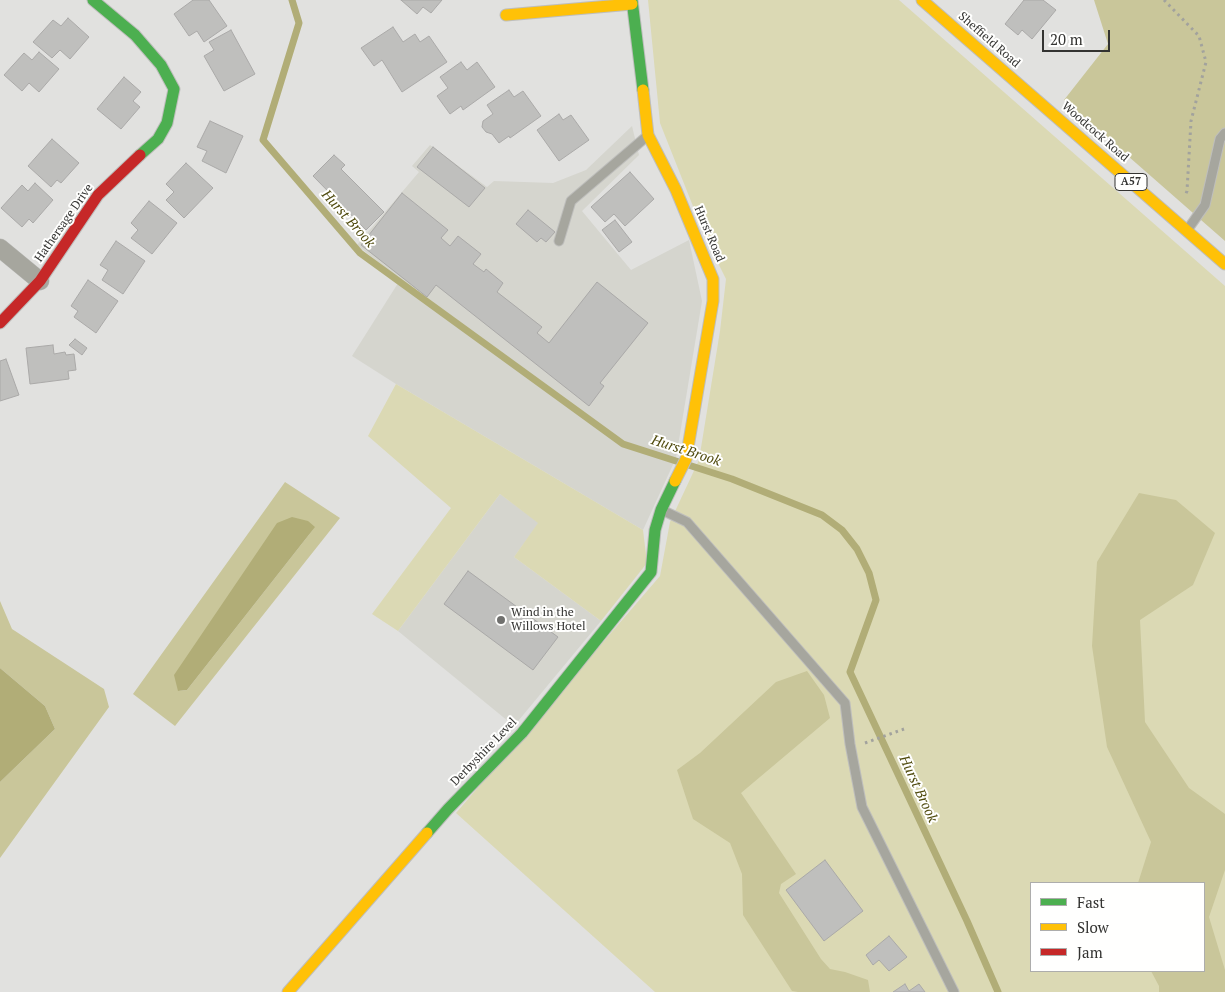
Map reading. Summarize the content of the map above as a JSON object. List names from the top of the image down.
{
  "streets": {
    "street": [
      "Sheffield Road",
      "Woodcock Road",
      "A57",
      "Hathersage Drive",
      "Hurst Road",
      "Derbyshire Level"
    ]
  },
  "crossings": [
    ["Sheffield Road", "Woodcock Road"],
    ["Hurst Road", "Derbyshire Level"]
  ],
  "water": ["Hurst Brook"],
  "places": ["Wind in the Willows Hotel"],
  "legend": ["Fast", "Slow", "Jam"],
  "scale_bar": "20 m"
}
